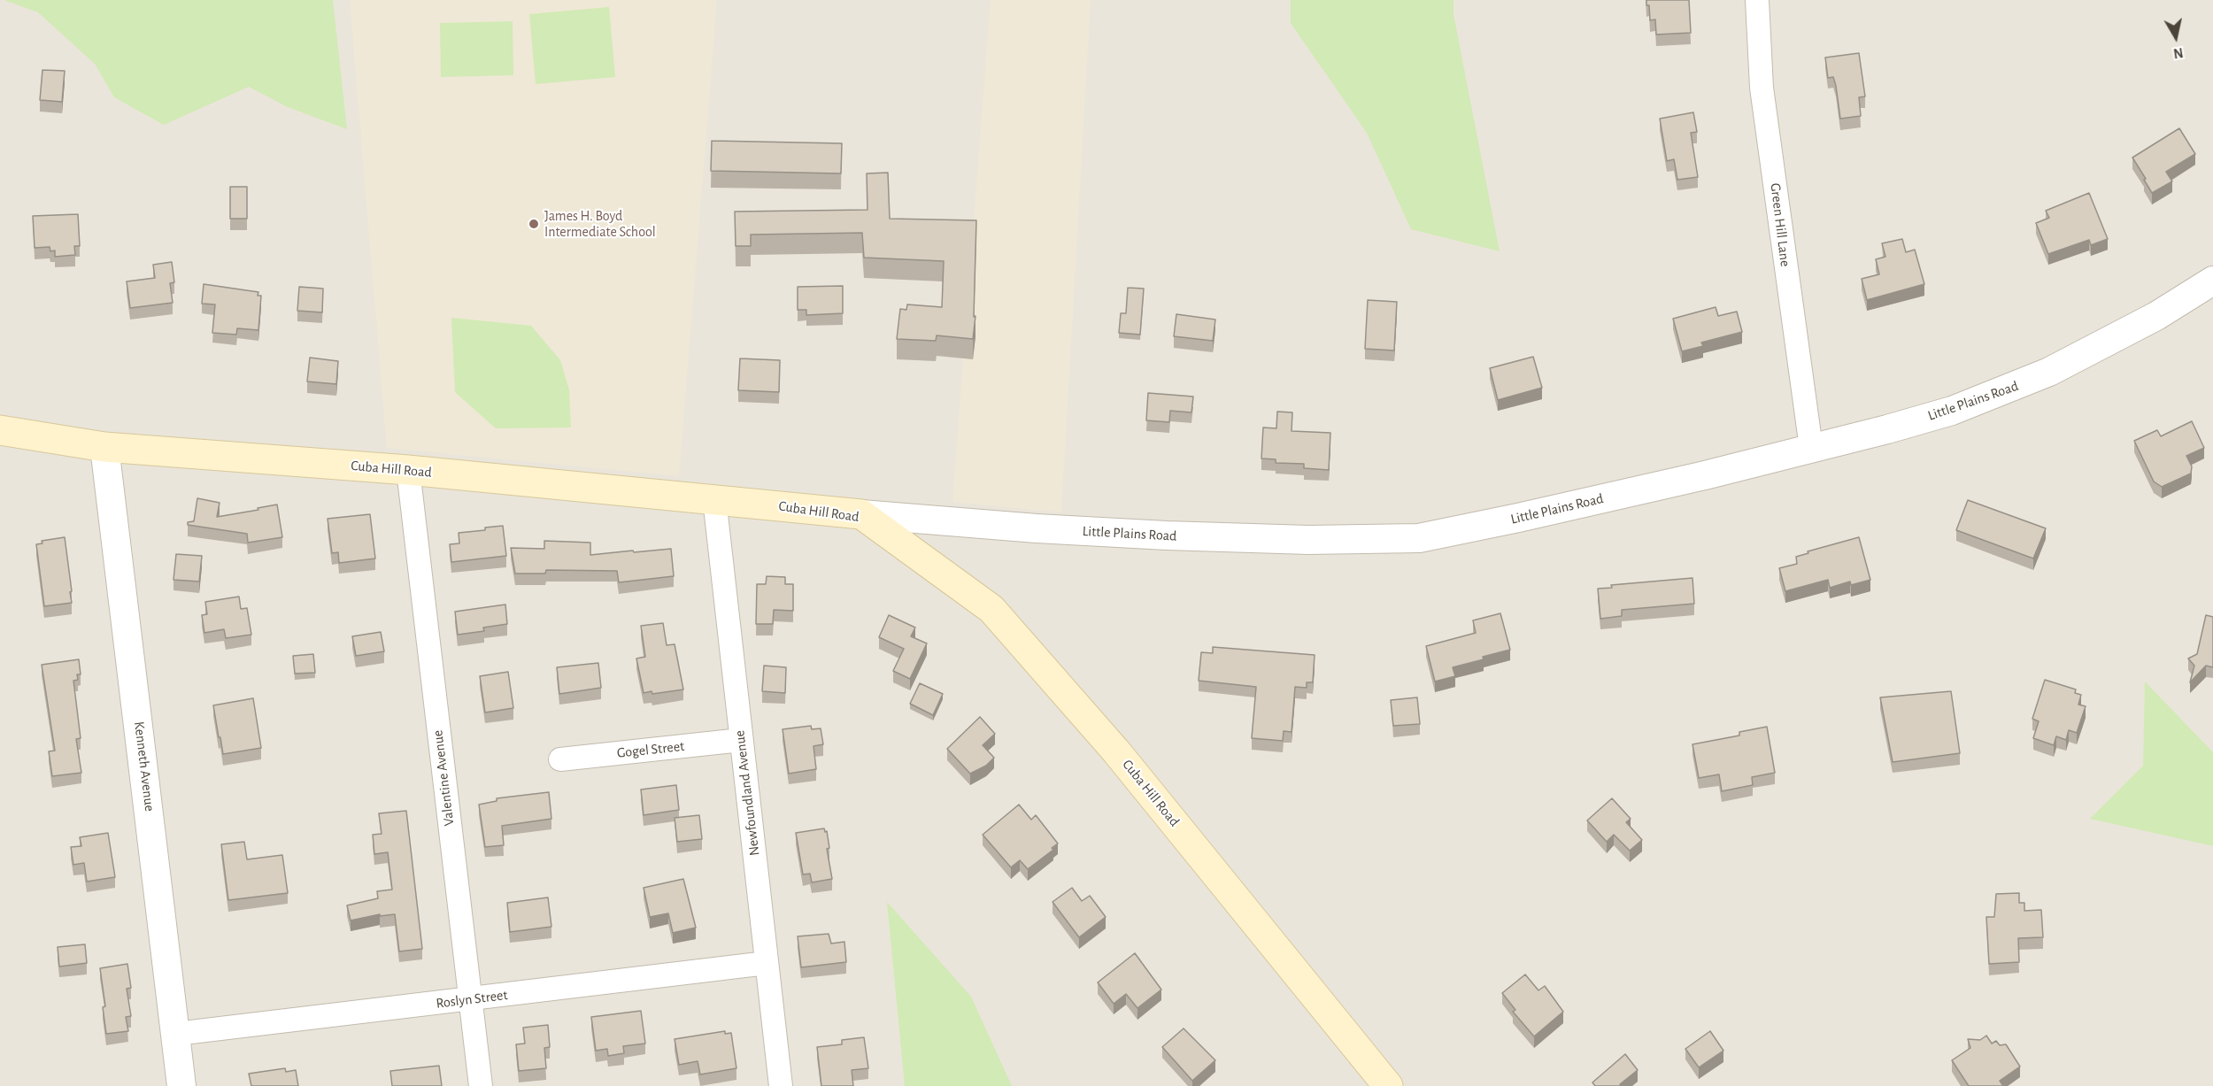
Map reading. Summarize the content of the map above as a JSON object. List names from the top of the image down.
{
  "streets": {
    "main road": ["Cuba Hill Road"],
    "street": [
      "Green Hill Lane",
      "Little Plains Road",
      "Gogel Street",
      "Kenneth Avenue",
      "Valentine Avenue",
      "Newfoundland Avenue",
      "Roslyn Street"
    ]
  },
  "crossings": [
    ["Green Hill Lane", "Little Plains Road"],
    ["Little Plains Road", "Cuba Hill Road"],
    ["Cuba Hill Road", "Kenneth Avenue"],
    ["Cuba Hill Road", "Valentine Avenue"],
    ["Cuba Hill Road", "Newfoundland Avenue"],
    ["Gogel Street", "Newfoundland Avenue"],
    ["Kenneth Avenue", "Roslyn Street"],
    ["Valentine Avenue", "Roslyn Street"],
    ["Newfoundland Avenue", "Roslyn Street"]
  ],
  "places": ["James H. Boyd Intermediate School"],
  "north": "bottom"
}
